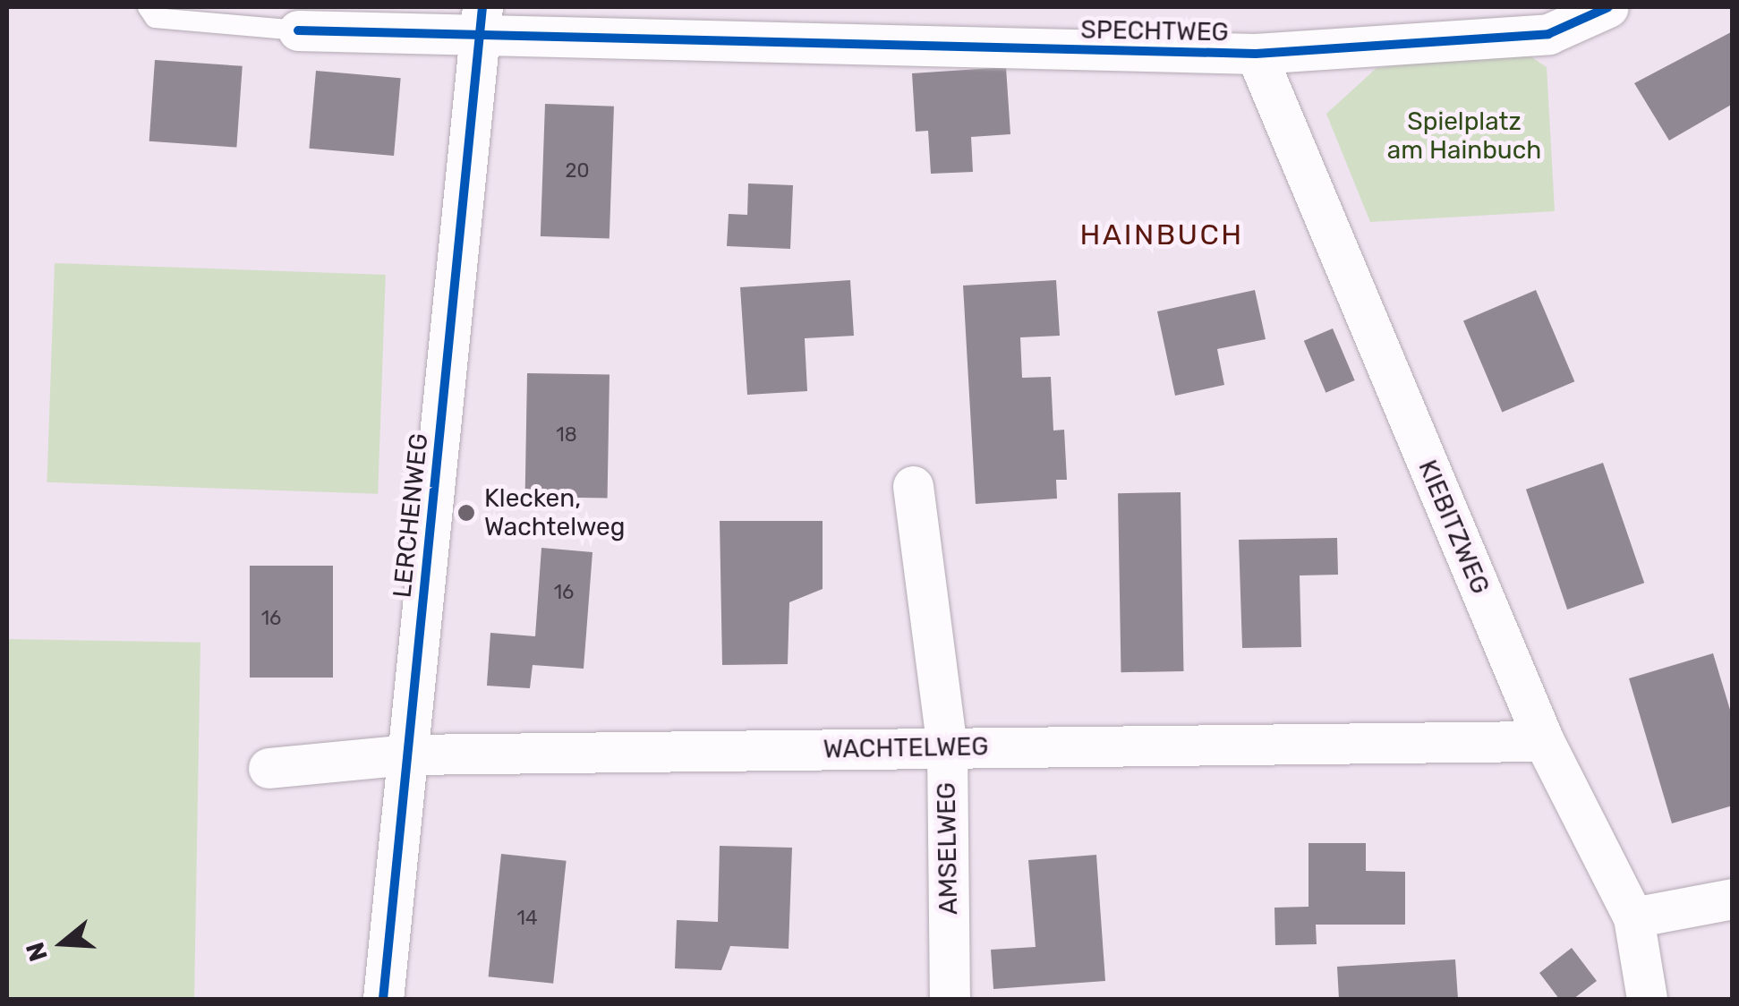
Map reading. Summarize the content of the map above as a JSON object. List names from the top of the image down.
{
  "streets": {
    "street": [
      "SPECHTWEG",
      "LERCHENWEG",
      "KIEBITZWEG",
      "WACHTELWEG",
      "AMSELWEG"
    ]
  },
  "crossings": [
    ["SPECHTWEG", "LERCHENWEG"],
    ["SPECHTWEG", "KIEBITZWEG"],
    ["LERCHENWEG", "WACHTELWEG"],
    ["KIEBITZWEG", "WACHTELWEG"],
    ["WACHTELWEG", "AMSELWEG"]
  ],
  "districts": ["HAINBUCH"],
  "parks": ["Spielplatz am Hainbuch"],
  "places": ["Klecken, Wachtelweg"],
  "house_numbers": [
    "20",
    "18",
    "16",
    "16",
    "14"
  ],
  "north": "left"
}
